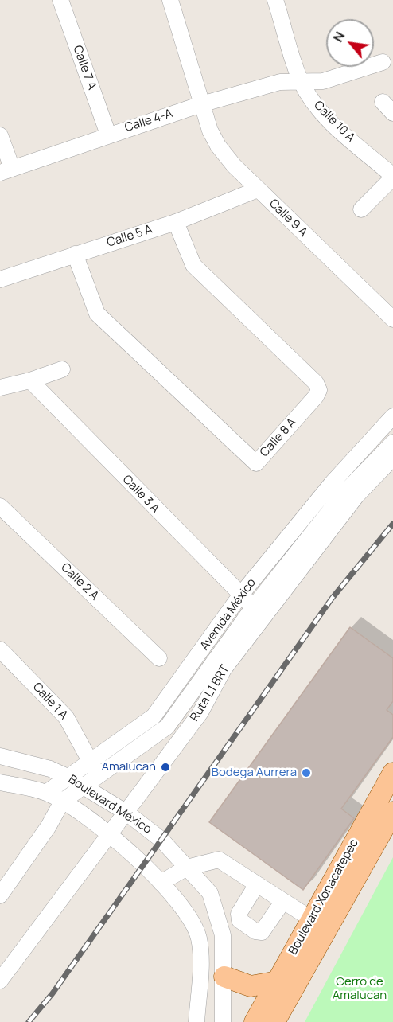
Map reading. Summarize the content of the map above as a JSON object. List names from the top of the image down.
{
  "streets": {
    "main road": ["Boulevard Xonacatepec"],
    "street": [
      "Calle 7 A",
      "Calle 4-A",
      "Calle 10 A",
      "Calle 9 A",
      "Calle 5 A",
      "Calle 8 A",
      "Calle 3 A",
      "Calle 2 A",
      "Avenida México",
      "Ruta L1 BRT",
      "Calle 1 A",
      "Boulevard México"
    ]
  },
  "crossings": [
    ["Calle 7 A", "Calle 4-A"],
    ["Calle 4-A", "Calle 10 A"],
    ["Calle 4-A", "Calle 9 A"],
    ["Calle 9 A", "Calle 5 A"],
    ["Calle 5 A", "Calle 8 A"],
    ["Calle 3 A", "Avenida México"],
    ["Avenida México", "Calle 1 A"],
    ["Avenida México", "Boulevard México"],
    ["Ruta L1 BRT", "Boulevard México"]
  ],
  "parks": ["Cerro de Amalucan"],
  "places": ["Amalucan", "Bodega Aurrera"],
  "north": "top left"
}
